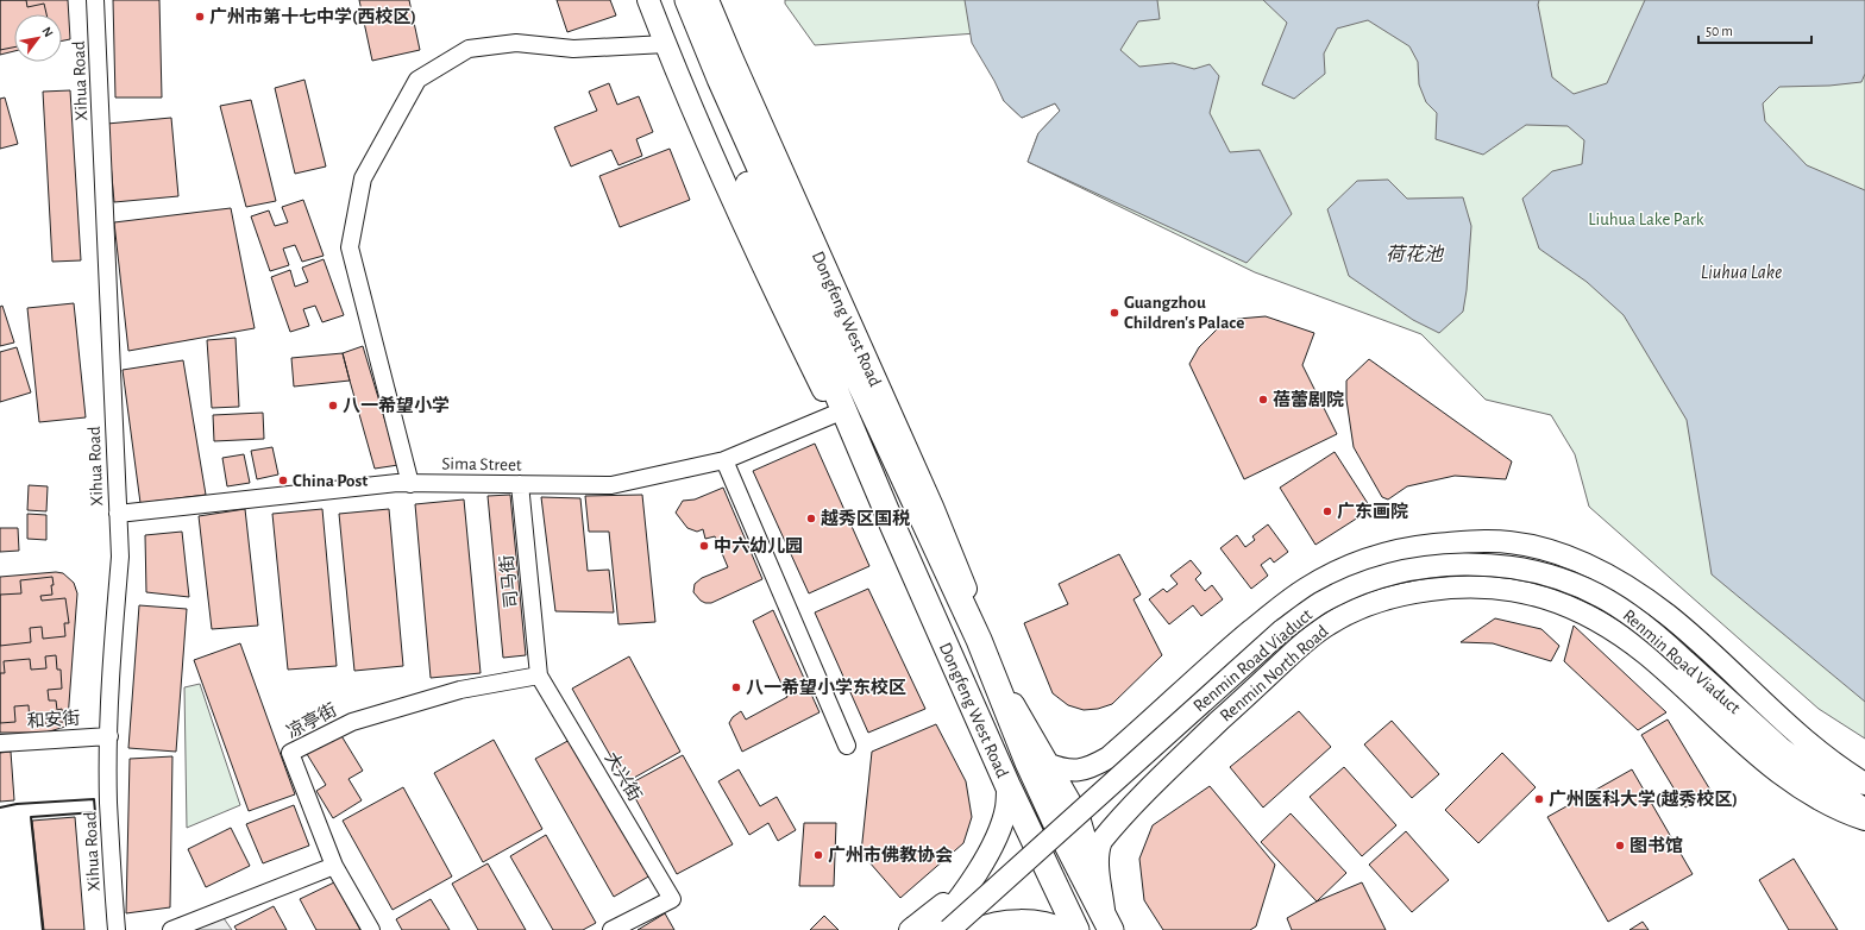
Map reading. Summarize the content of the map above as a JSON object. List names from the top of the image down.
{
  "streets": {
    "highway": ["Dongfeng West Road"],
    "main road": ["Renmin Road Viaduct", "Renmin North Road"],
    "street": [
      "Xihua Road",
      "Sima Street",
      "司马街",
      "和安街",
      "凉亭街",
      "大兴街"
    ]
  },
  "crossings": [
    ["Xihua Road", "Sima Street"],
    ["Xihua Road", "和安街"],
    ["Dongfeng West Road", "Sima Street"],
    ["Dongfeng West Road", "Renmin North Road"],
    ["Sima Street", "司马街"],
    ["司马街", "凉亭街"],
    ["司马街", "大兴街"],
    ["凉亭街", "大兴街"]
  ],
  "water": ["荷花池", "Liuhua Lake"],
  "parks": ["Liuhua Lake Park"],
  "places": [
    "广州市第十七中学(西校区)",
    "Guangzhou Children's Palace",
    "蓓蕾剧院",
    "八一希望小学",
    "China Post",
    "广东画院",
    "越秀区国税",
    "中六幼儿园",
    "八一希望小学东校区",
    "广州医科大学(越秀校区)",
    "图书馆",
    "广州市佛教协会"
  ],
  "scale_bar": "50 m",
  "north": "top right"
}
